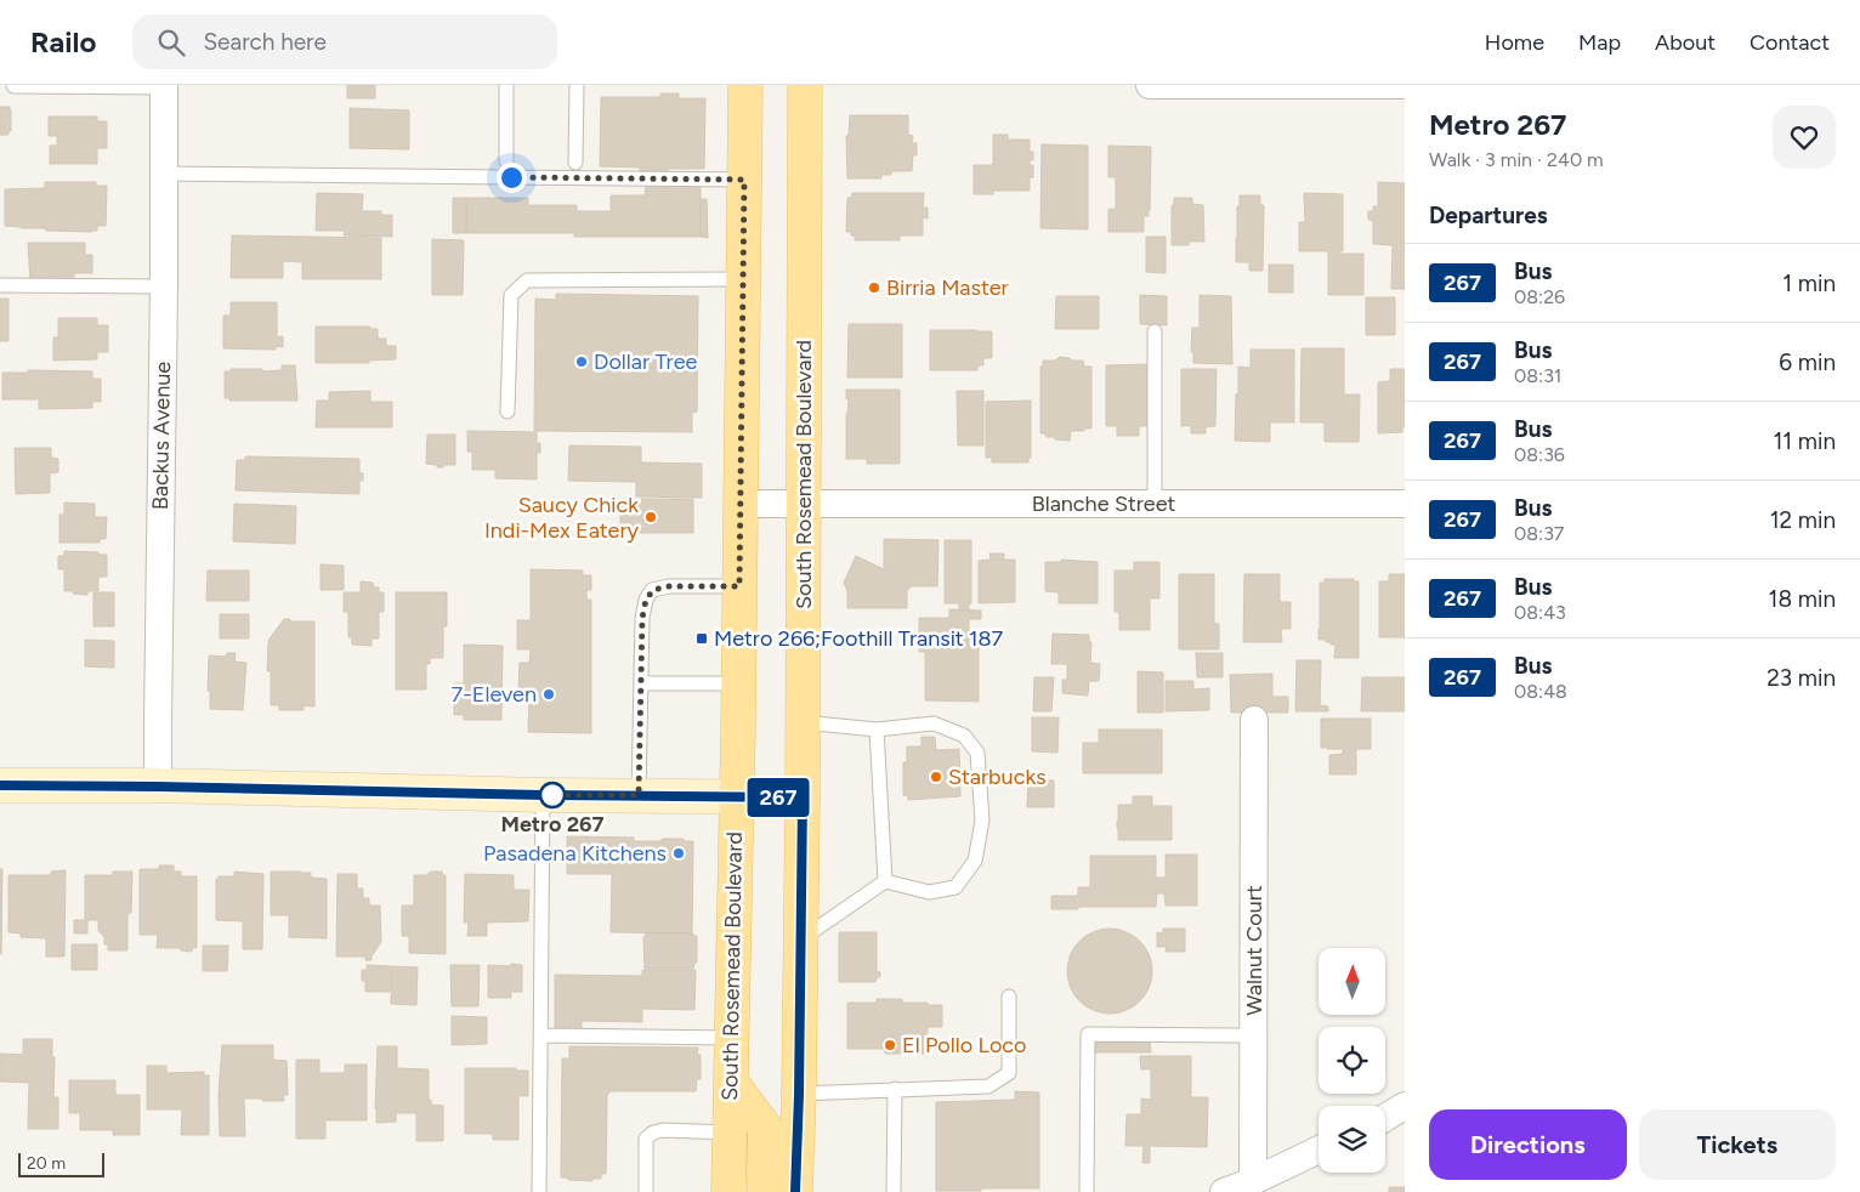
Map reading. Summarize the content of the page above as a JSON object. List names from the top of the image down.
{
  "streets": {
    "main road": ["South Rosemead Boulevard"],
    "street": ["Backus Avenue", "Blanche Street", "Walnut Court"]
  },
  "crossings": [
    ["South Rosemead Boulevard", "Blanche Street"]
  ],
  "places": {
    "other": [
      "Birria Master",
      "Dollar Tree",
      "Saucy Chick Indi-Mex Eatery",
      "7-Eleven",
      "Starbucks",
      "Metro 267",
      "Pasadena Kitchens",
      "El Pollo Loco"
    ],
    "transit": ["Metro 266;Foothill Transit 187"]
  },
  "lines": ["bus line 267"],
  "scale_bar": "20 m",
  "north": "top",
  "page": {
    "header": "Railo",
    "search": "Search here",
    "nav": [
      "Home",
      "Map",
      "About",
      "Contact"
    ],
    "on_map": "267",
    "heading": [
      ["Metro 267", "Walk · 3 min · 240 m"],
      "Departures"
    ],
    "list": [
      {
        "mark": "267",
        "name": "Bus",
        "note": "08:26",
        "value": "1 min"
      },
      {
        "mark": "267",
        "name": "Bus",
        "note": "08:31",
        "value": "6 min"
      },
      {
        "mark": "267",
        "name": "Bus",
        "note": "08:36",
        "value": "11 min"
      },
      {
        "mark": "267",
        "name": "Bus",
        "note": "08:37",
        "value": "12 min"
      },
      {
        "mark": "267",
        "name": "Bus",
        "note": "08:43",
        "value": "18 min"
      },
      {
        "mark": "267",
        "name": "Bus",
        "note": "08:48",
        "value": "23 min"
      }
    ],
    "buttons": ["Directions", "Tickets"],
    "scale": "20 m"
  }
}
